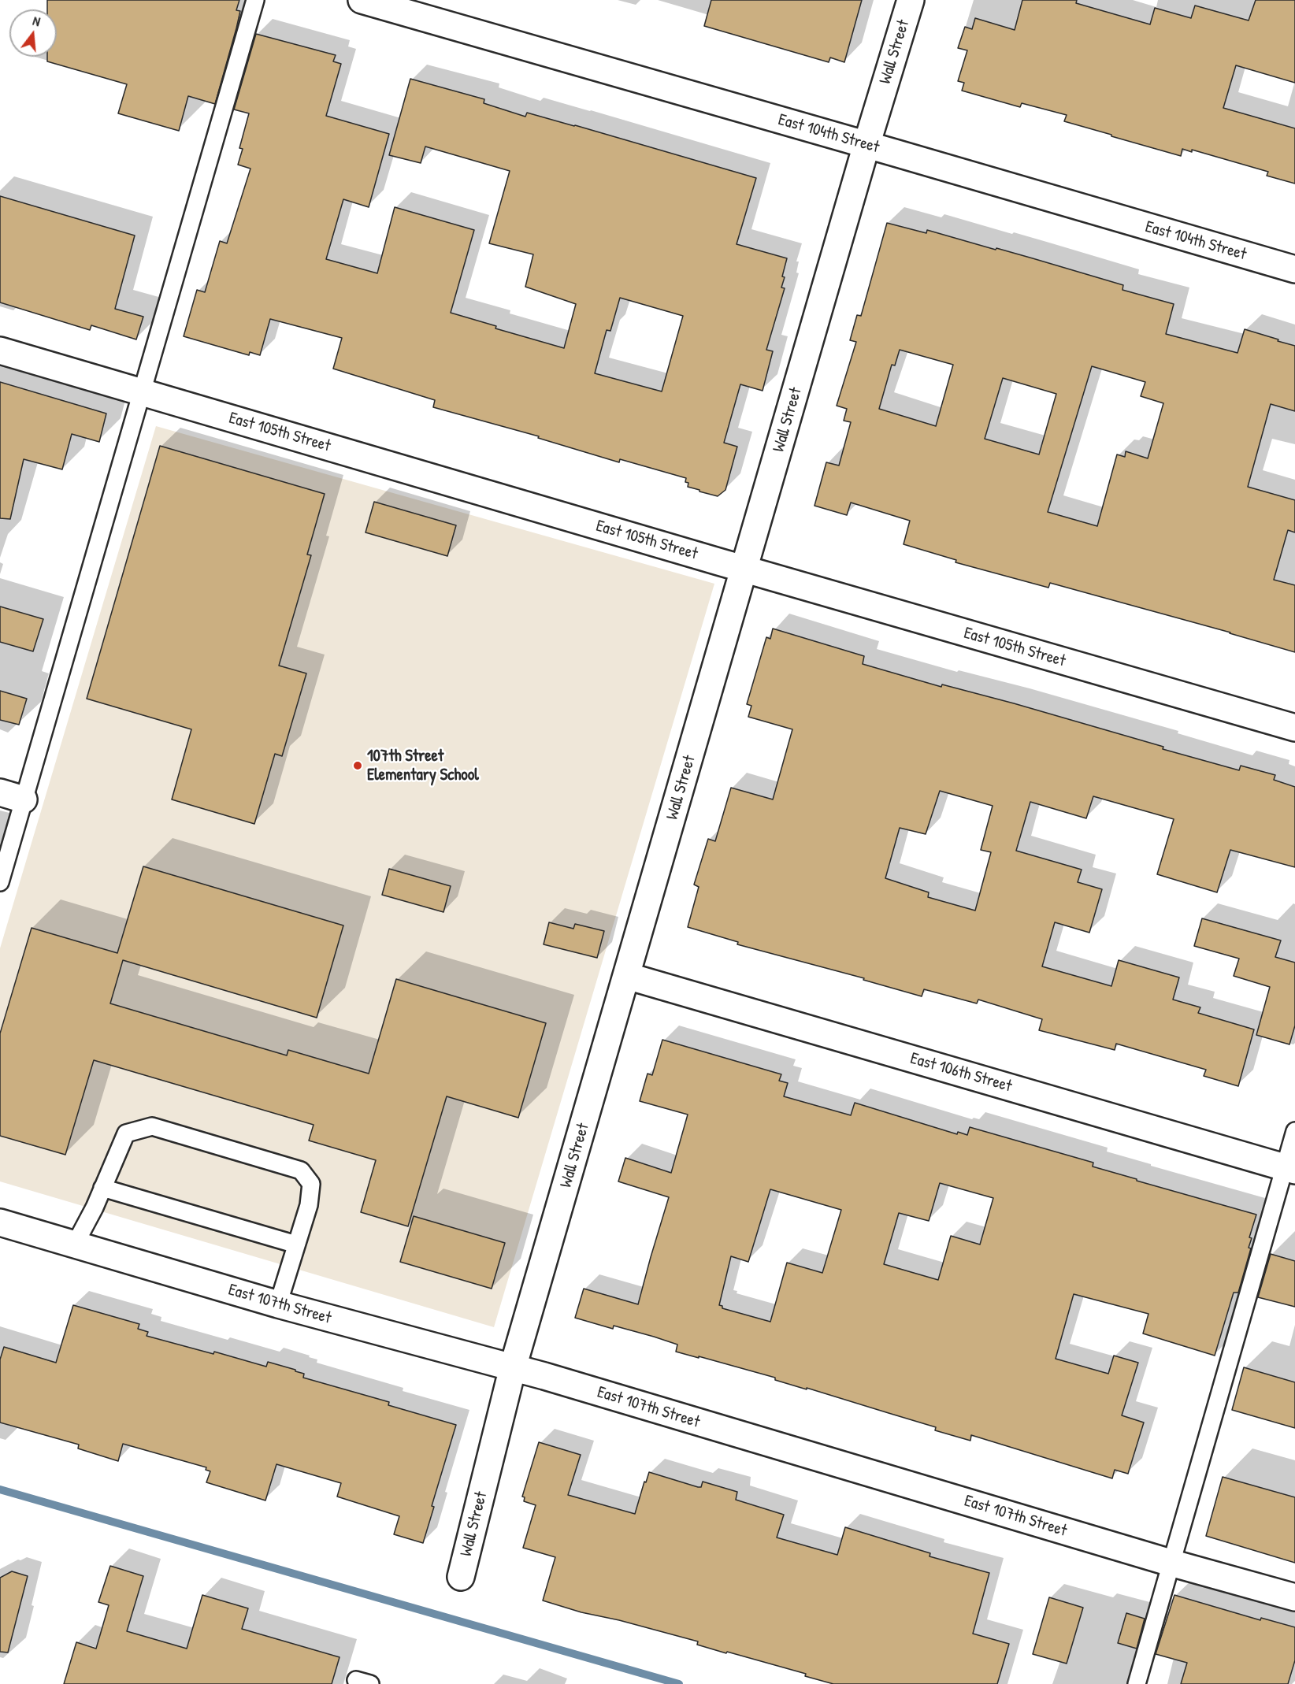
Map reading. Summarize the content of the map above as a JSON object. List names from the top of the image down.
{
  "streets": {
    "street": [
      "Wall Street",
      "East 104th Street",
      "East 105th Street",
      "East 106th Street",
      "East 107th Street"
    ]
  },
  "crossings": [
    ["Wall Street", "East 104th Street"],
    ["Wall Street", "East 105th Street"],
    ["Wall Street", "East 106th Street"],
    ["Wall Street", "East 107th Street"]
  ],
  "places": ["107th Street Elementary School"],
  "north": "top"
}
